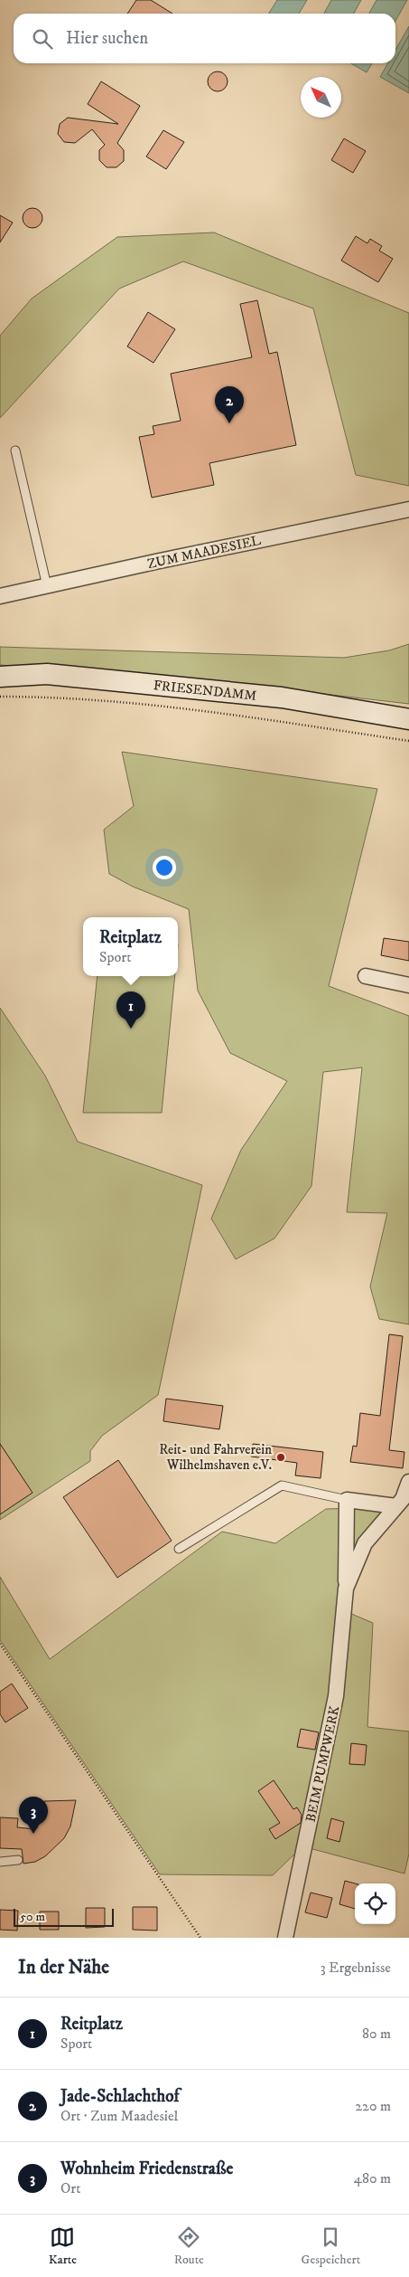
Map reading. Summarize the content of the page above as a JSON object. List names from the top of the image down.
{
  "streets": {
    "main road": ["FRIESENDAMM"],
    "street": ["ZUM MAADESIEL", "BEIM PUMPWERK"]
  },
  "places": ["Reit- und Fahrverein Wilhelmshaven e.V."],
  "scale_bar": "50 m",
  "north": "top left",
  "page": {
    "search": "Hier suchen",
    "pins": ["2", "1", "3"],
    "popup": ["Reitplatz", "Sport"],
    "scale": "50 m",
    "heading": ["In der Nähe", "3 Ergebnisse"],
    "list": [
      {
        "mark": "1",
        "name": "Reitplatz",
        "note": "Sport",
        "value": "80 m"
      },
      {
        "mark": "2",
        "name": "Jade-Schlachthof",
        "note": "Ort · Zum Maadesiel",
        "value": "220 m"
      },
      {
        "mark": "3",
        "name": "Wohnheim Friedenstraße",
        "note": "Ort",
        "value": "480 m"
      }
    ],
    "nav": ["Karte", "Route", "Gespeichert"]
  }
}
